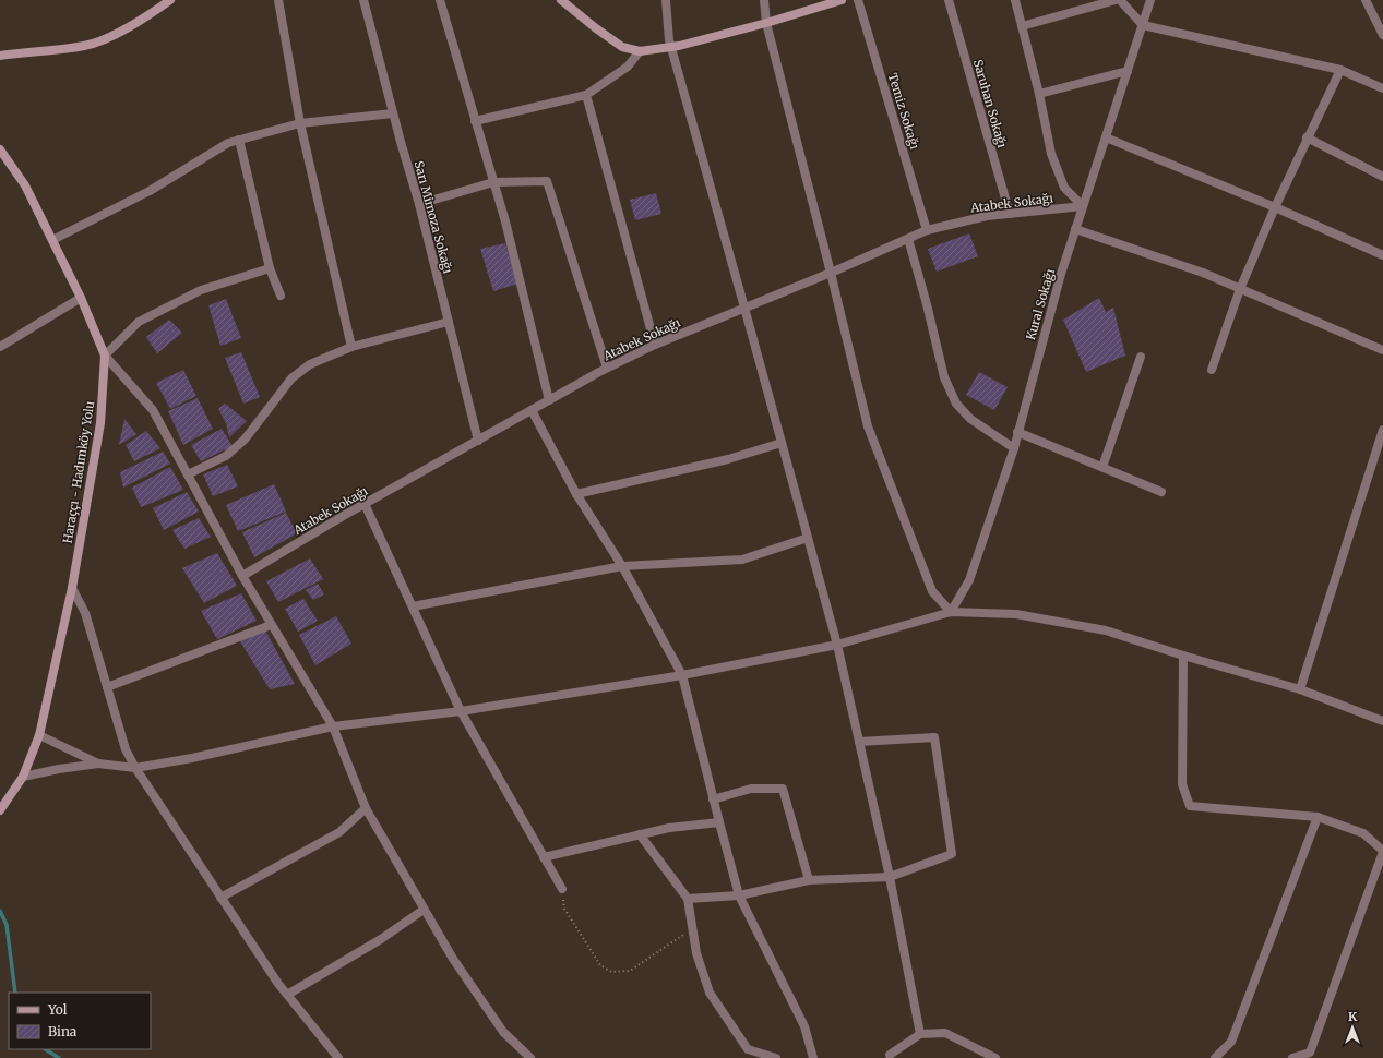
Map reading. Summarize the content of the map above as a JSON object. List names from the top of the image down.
{
  "streets": {
    "main road": ["Haraççı - Hadımköy Yolu"],
    "street": [
      "Saruhan Sokağı",
      "Temiz Sokağı",
      "Atabek Sokağı",
      "Sarı Mimoza Sokağı",
      "Kural Sokağı"
    ]
  },
  "crossings": [
    ["Saruhan Sokağı", "Atabek Sokağı"],
    ["Temiz Sokağı", "Atabek Sokağı"],
    ["Atabek Sokağı", "Sarı Mimoza Sokağı"],
    ["Atabek Sokağı", "Kural Sokağı"]
  ],
  "legend": ["Yol", "Bina"],
  "north": "top"
}
